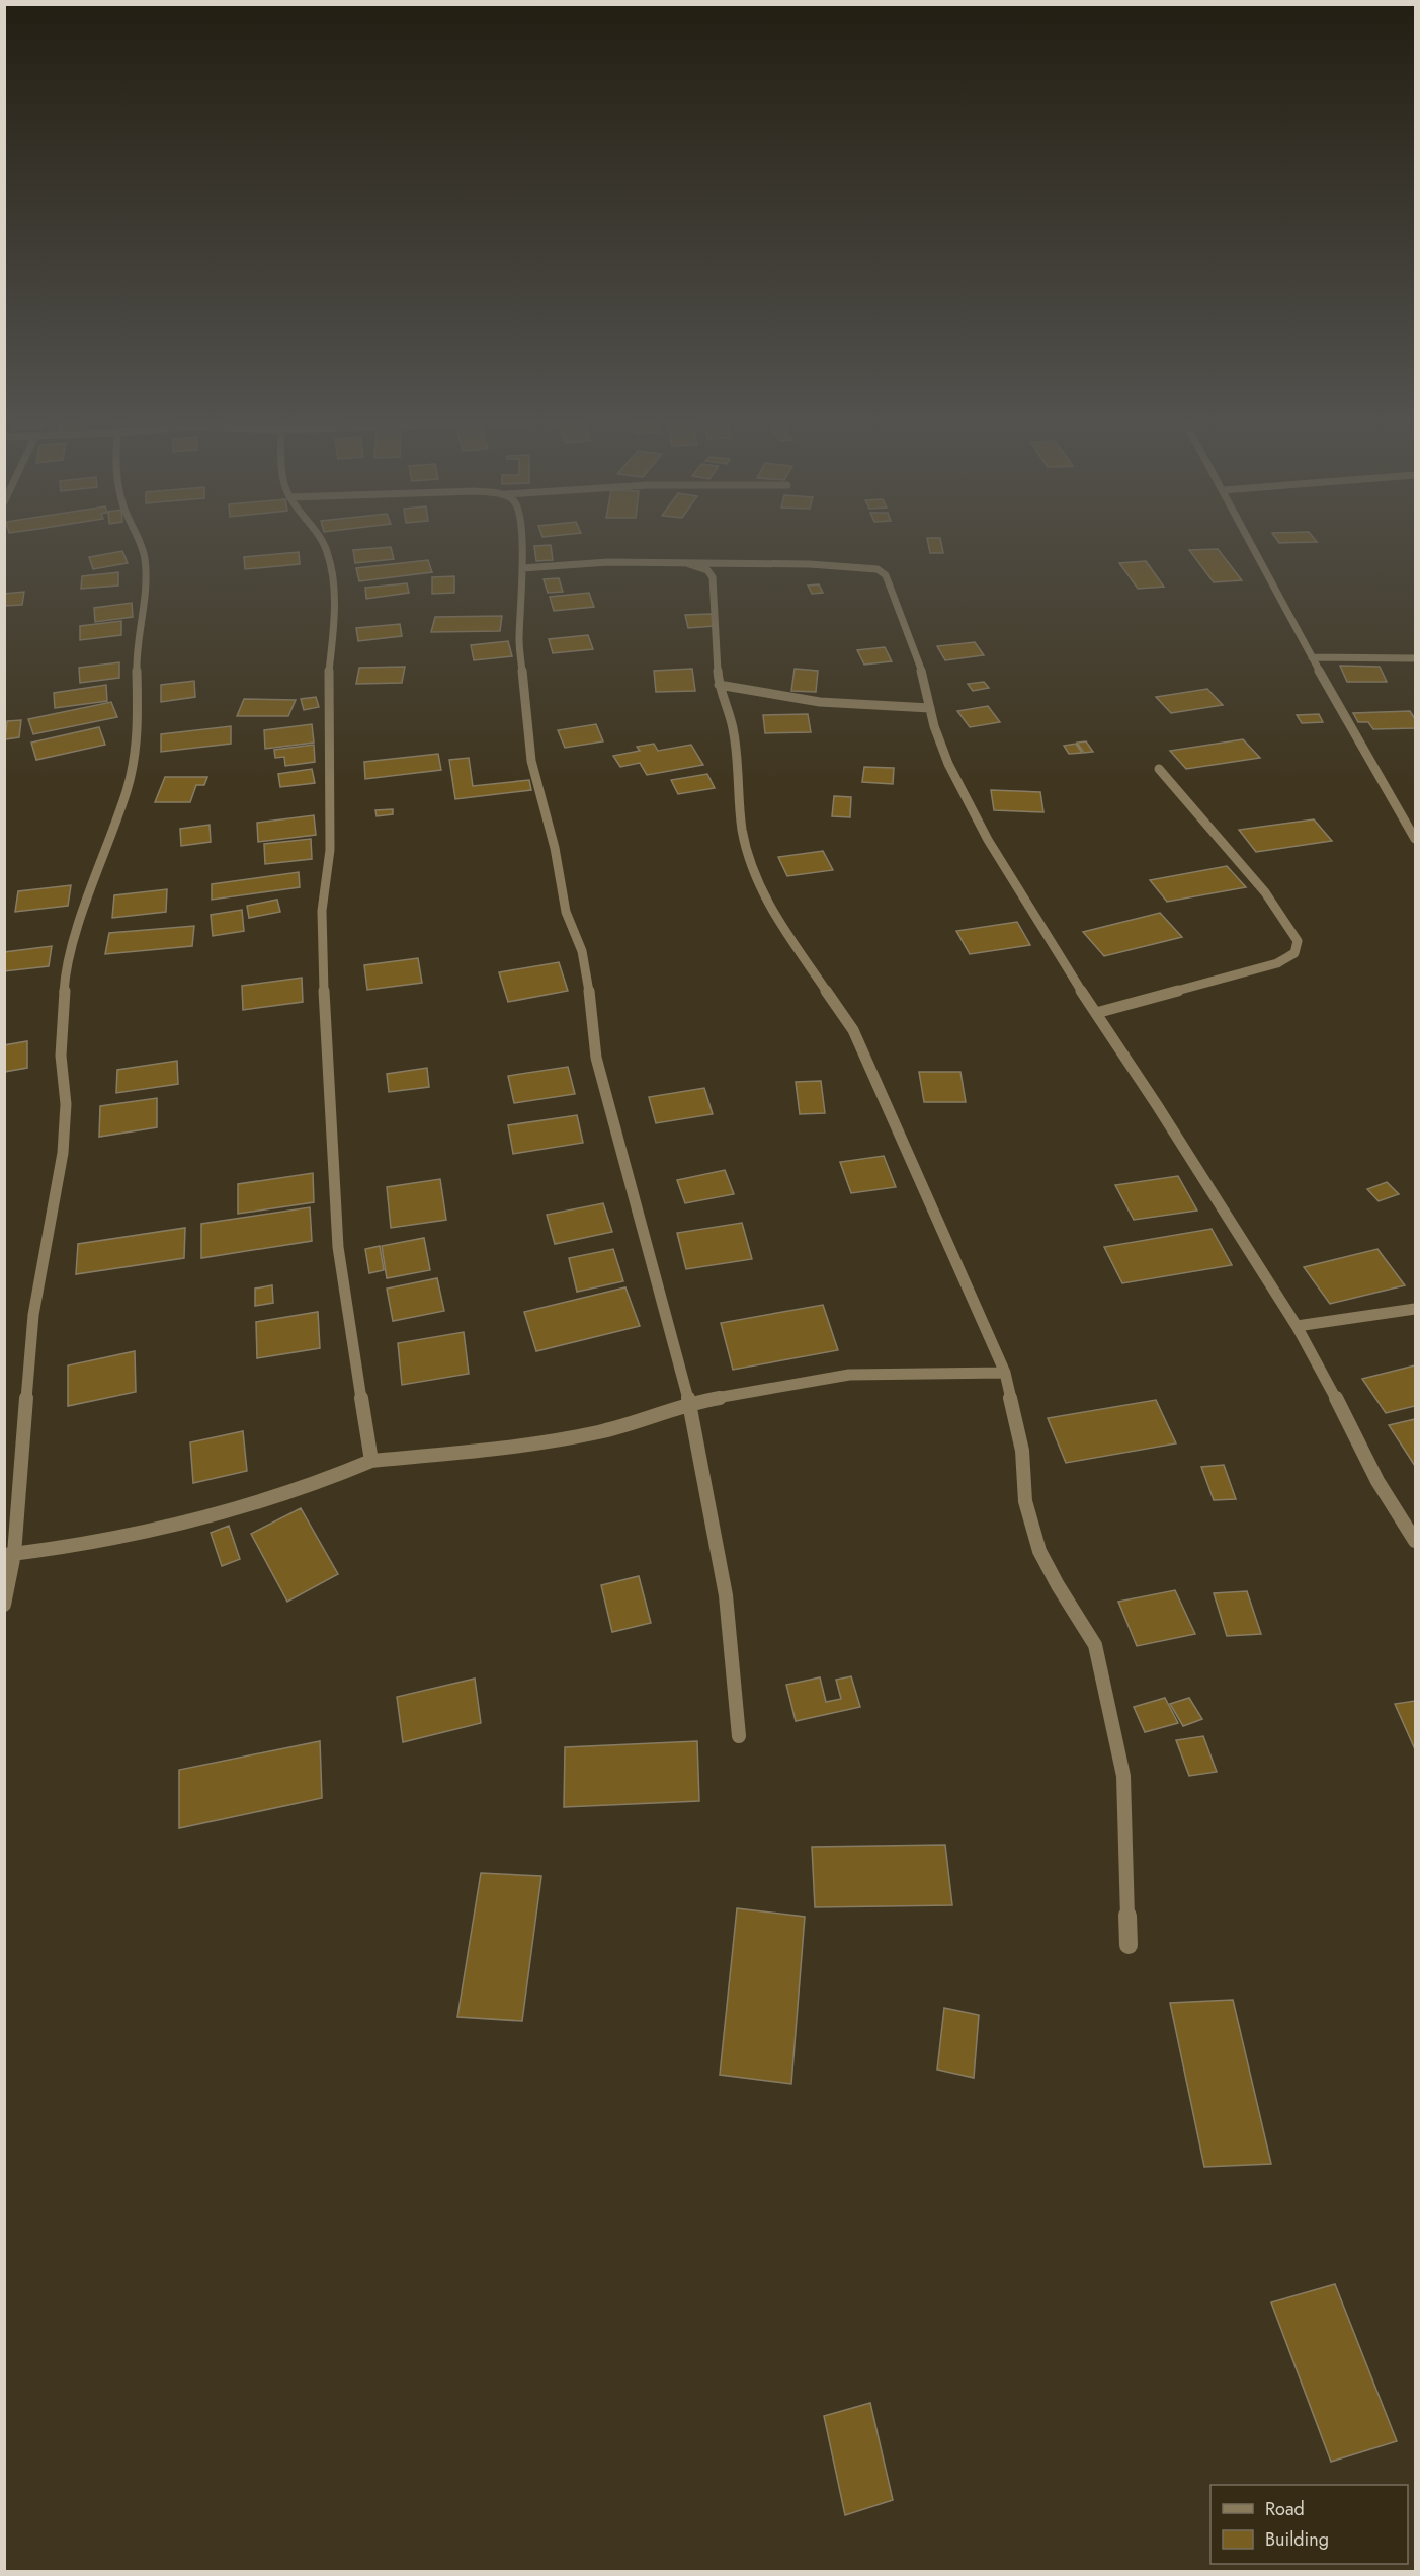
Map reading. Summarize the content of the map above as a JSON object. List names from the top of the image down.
{
  "legend": ["Road", "Building"]
}
